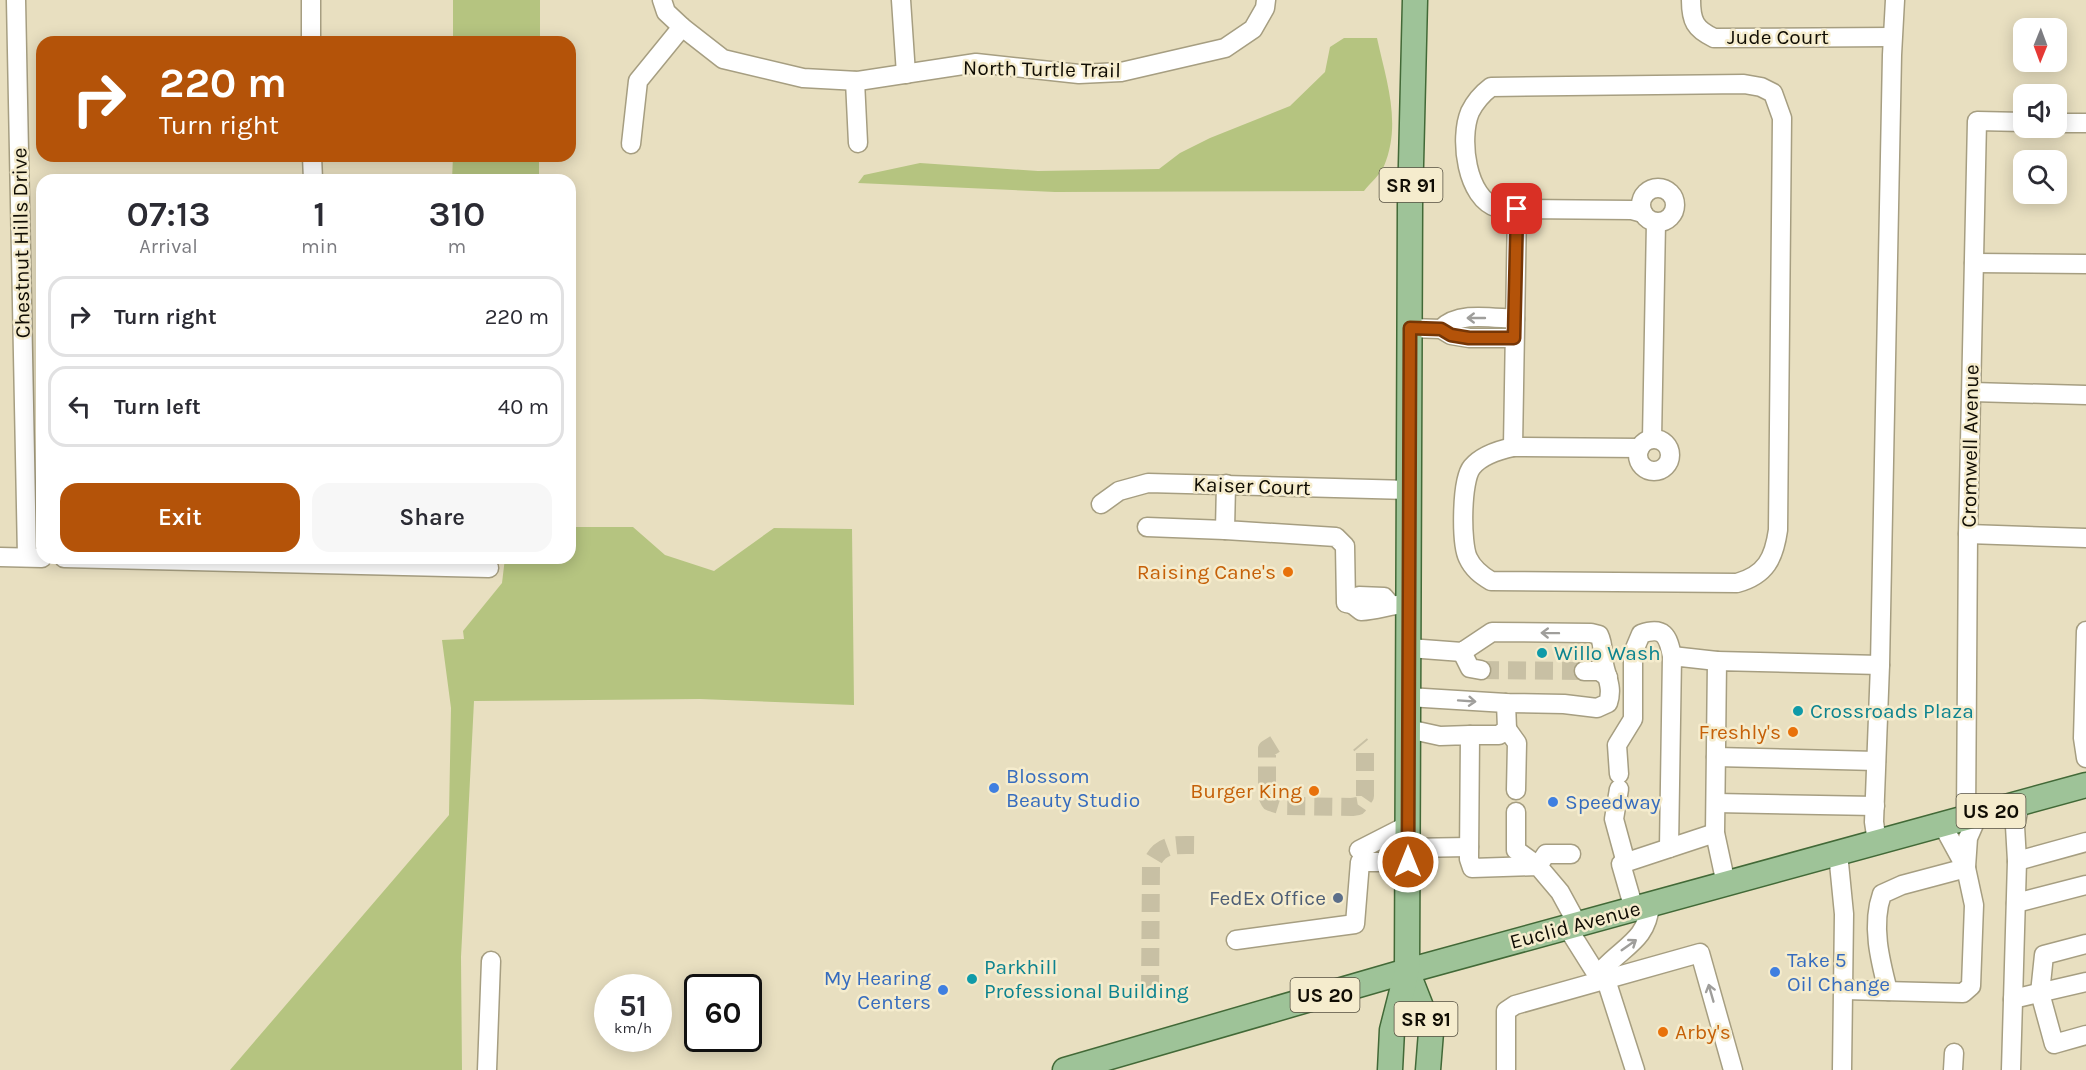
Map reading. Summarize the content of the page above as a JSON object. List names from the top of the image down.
{
  "streets": {
    "main road": ["SR 91", "US 20", "Euclid Avenue"],
    "street": [
      "Jude Court",
      "North Turtle Trail",
      "Chestnut Hills Drive",
      "Cromwell Avenue",
      "Kaiser Court"
    ]
  },
  "crossings": [
    ["SR 91", "Kaiser Court"],
    ["SR 91", "Euclid Avenue"],
    ["Cromwell Avenue", "Euclid Avenue"]
  ],
  "places": [
    "Raising Cane's",
    "Willo Wash",
    "Crossroads Plaza",
    "Freshly's",
    "Blossom Beauty Studio",
    "Burger King",
    "Speedway",
    "FedEx Office",
    "Take 5 Oil Change",
    "Parkhill Professional Building",
    "My Hearing Centers",
    "Arby's"
  ],
  "north": "bottom",
  "page": {
    "turn": ["220 m", "Turn right"],
    "eta": [
      "07:13",
      "Arrival",
      "1",
      "min",
      "310",
      "m"
    ],
    "list": [
      {
        "name": "Turn right",
        "value": "220 m"
      },
      {
        "name": "Turn left",
        "value": "40 m"
      }
    ],
    "buttons": ["Exit", "Share"],
    "speed": "51 km/h",
    "limit": "60"
  }
}
